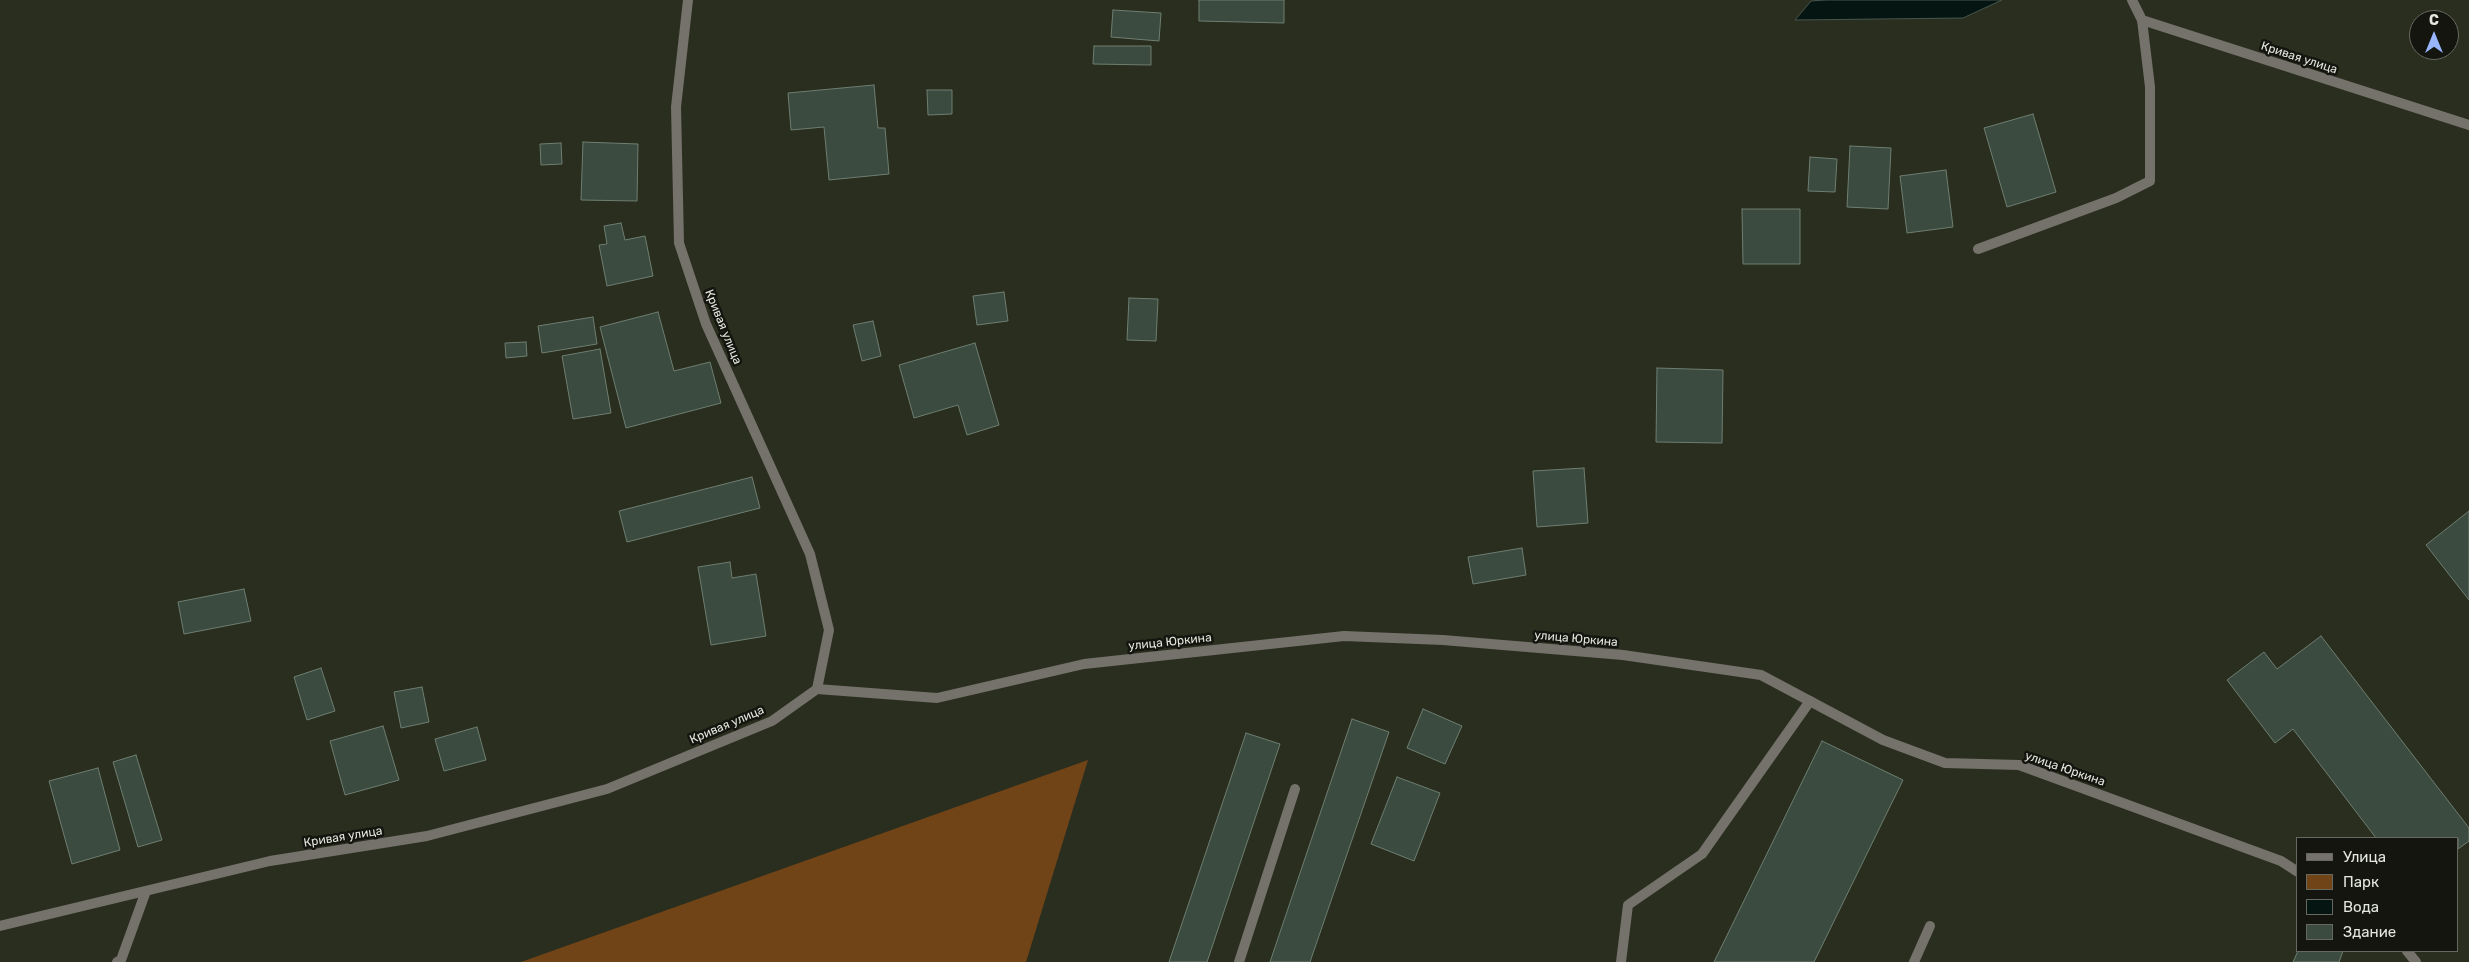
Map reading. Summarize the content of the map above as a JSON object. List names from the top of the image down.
{
  "streets": {
    "street": ["Кривая улица", "улица Юркина"]
  },
  "crossings": [
    ["Кривая улица", "улица Юркина"]
  ],
  "legend": [
    "Улица",
    "Парк",
    "Вода",
    "Здание"
  ],
  "north": "top"
}
